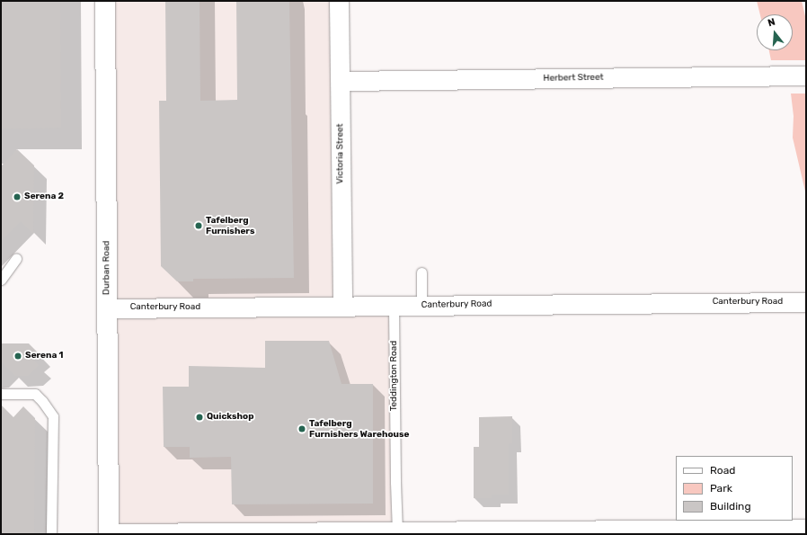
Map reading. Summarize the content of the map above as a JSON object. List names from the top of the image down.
{
  "streets": {
    "main road": ["Durban Road"],
    "street": ["Herbert Street", "Victoria Street", "Canterbury Road"],
    "lane": ["Teddington Road"]
  },
  "crossings": [
    ["Herbert Street", "Victoria Street"],
    ["Victoria Street", "Canterbury Road"],
    ["Durban Road", "Canterbury Road"],
    ["Canterbury Road", "Teddington Road"]
  ],
  "places": [
    "Serena 2",
    "Tafelberg Furnishers",
    "Serena 1",
    "Quickshop",
    "Tafelberg Furnishers Warehouse"
  ],
  "legend": ["Road", "Park", "Building"],
  "north": "top"
}
